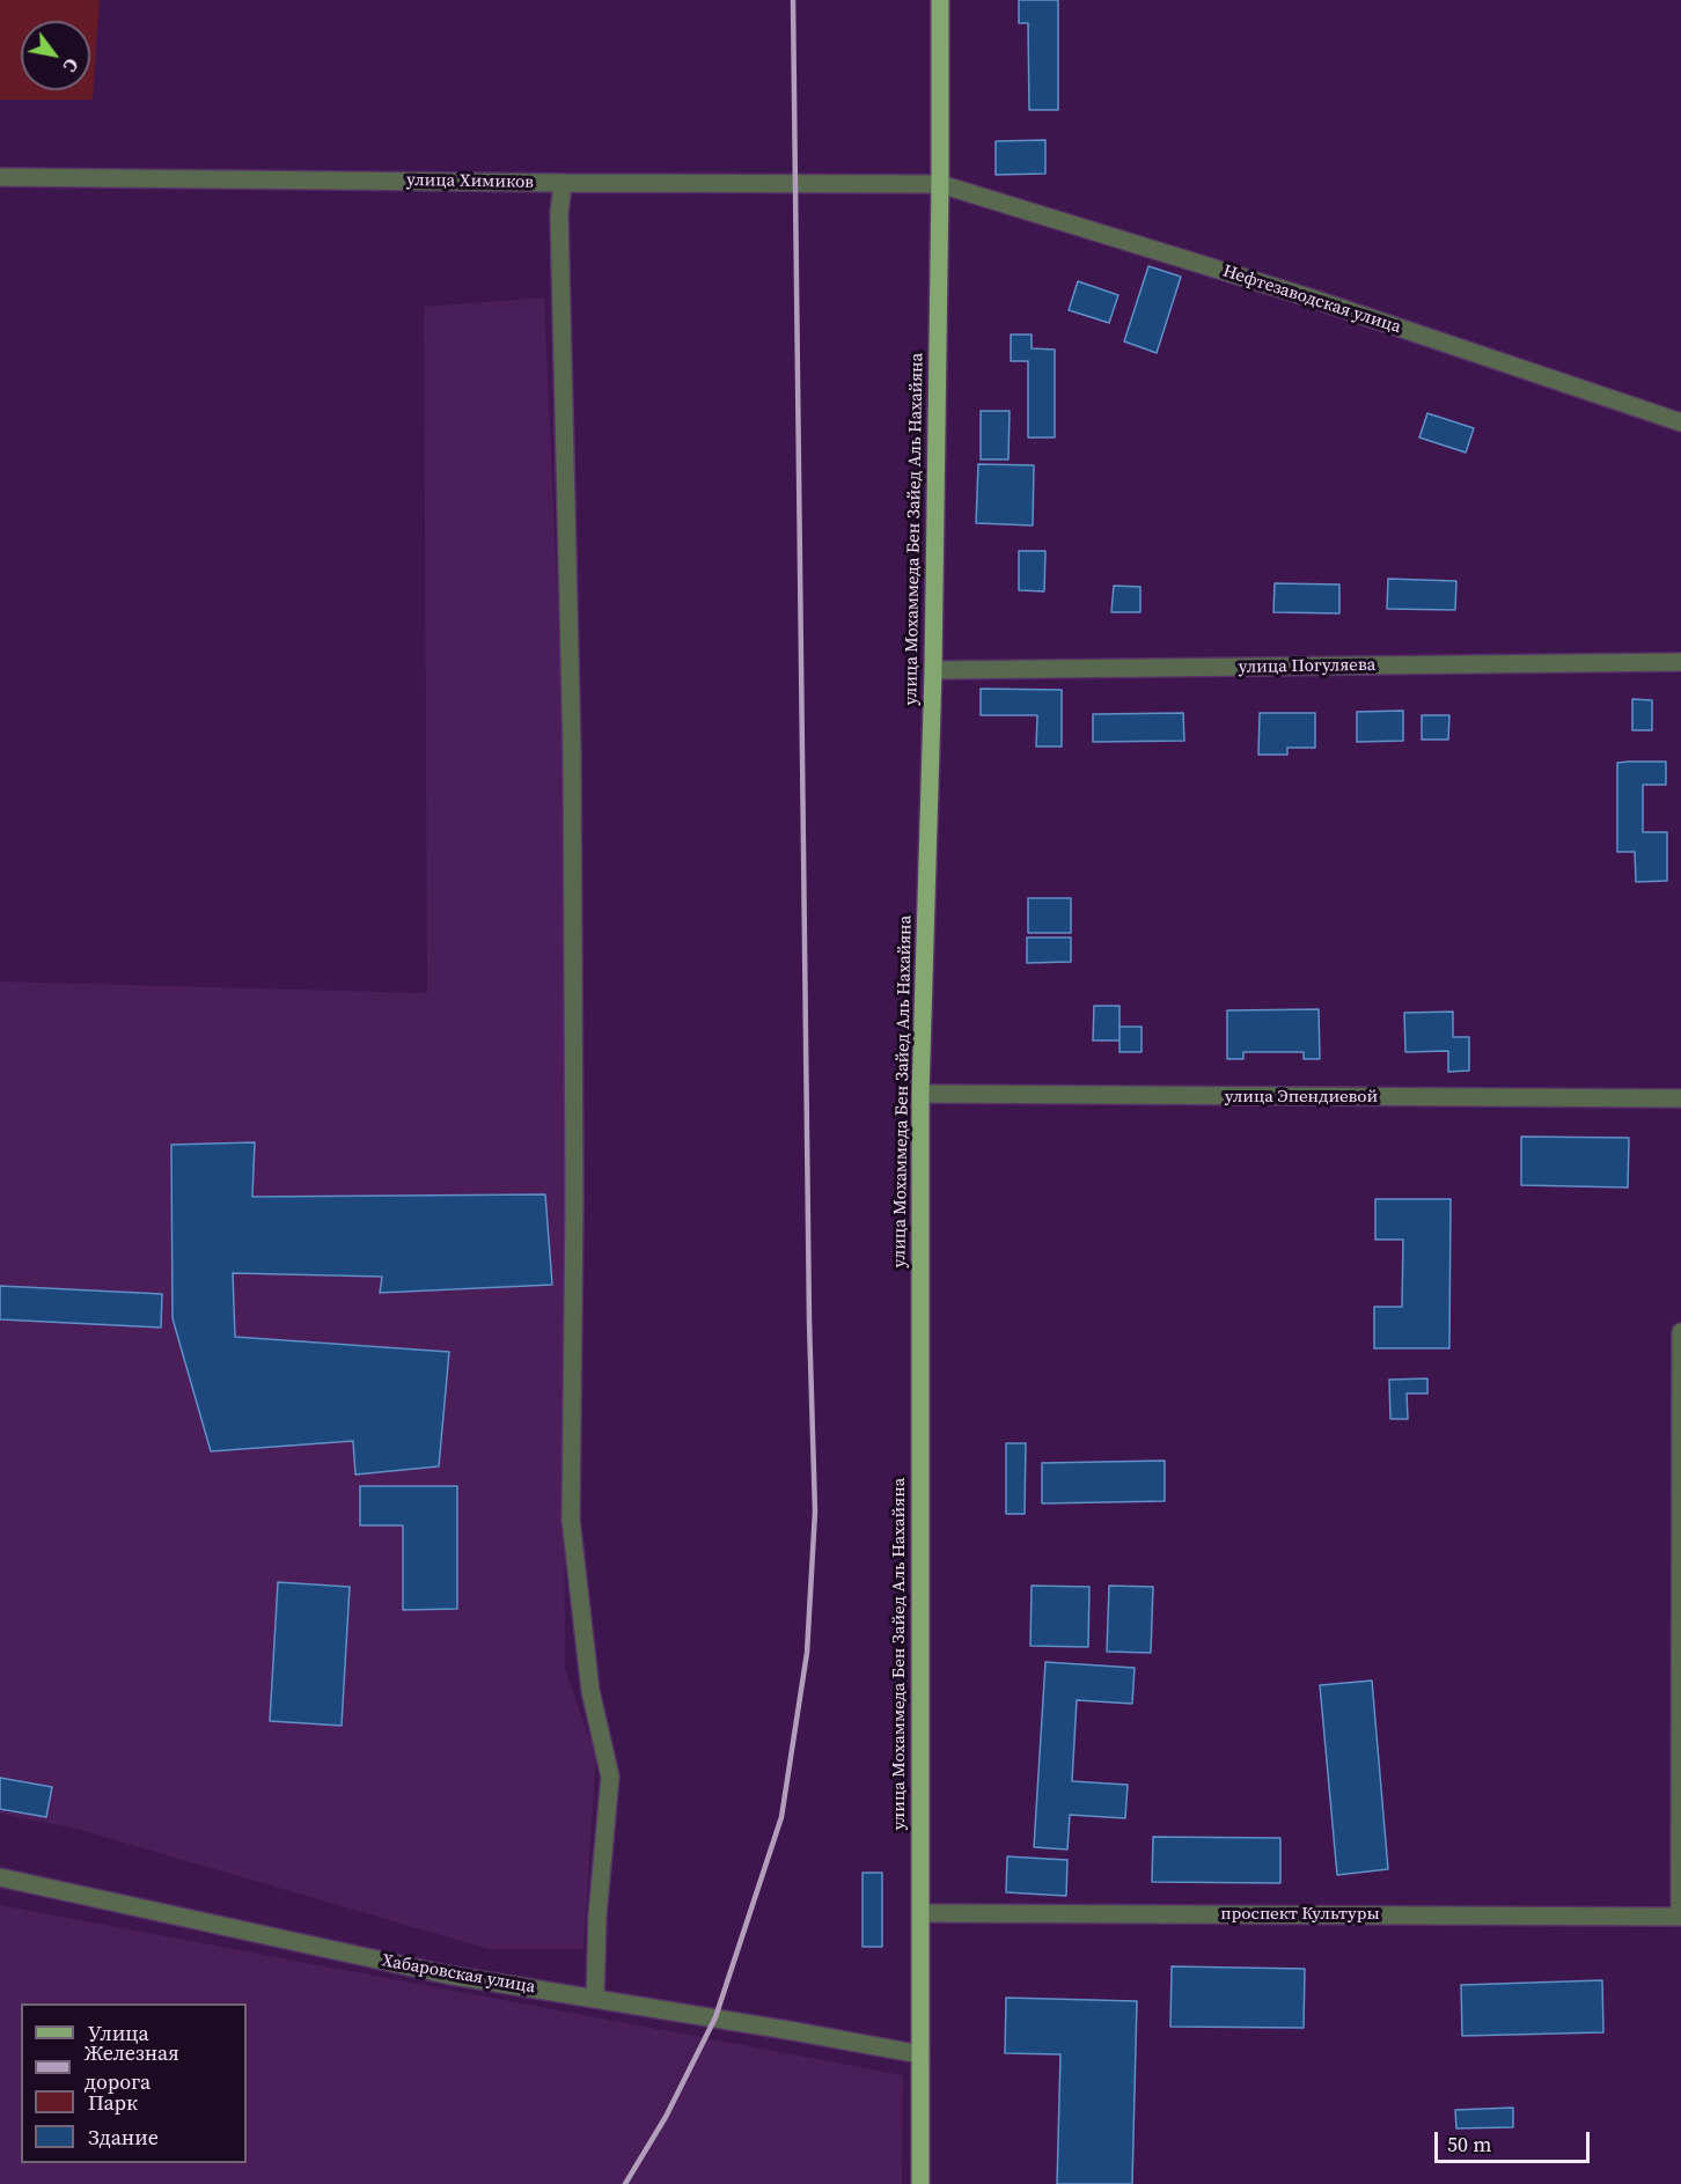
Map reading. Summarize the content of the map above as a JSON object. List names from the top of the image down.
{
  "streets": {
    "main road": ["улица Мохаммеда Бен Зайед Аль Нахайяна"],
    "street": [
      "улица Химиков",
      "Нефтезаводская улица",
      "улица Погуляева",
      "улица Эпендиевой",
      "проспект Культуры",
      "Хабаровская улица"
    ]
  },
  "crossings": [
    ["улица Химиков", "Нефтезаводская улица"],
    ["улица Химиков", "улица Мохаммеда Бен Зайед Аль Нахайяна"],
    ["Нефтезаводская улица", "улица Мохаммеда Бен Зайед Аль Нахайяна"],
    ["улица Мохаммеда Бен Зайед Аль Нахайяна", "улица Погуляева"],
    ["улица Мохаммеда Бен Зайед Аль Нахайяна", "улица Эпендиевой"],
    ["улица Мохаммеда Бен Зайед Аль Нахайяна", "проспект Культуры"],
    ["улица Мохаммеда Бен Зайед Аль Нахайяна", "Хабаровская улица"]
  ],
  "legend": [
    "Улица",
    "Железная дорога",
    "Парк",
    "Здание"
  ],
  "scale_bar": "50 m",
  "north": "bottom right"
}
